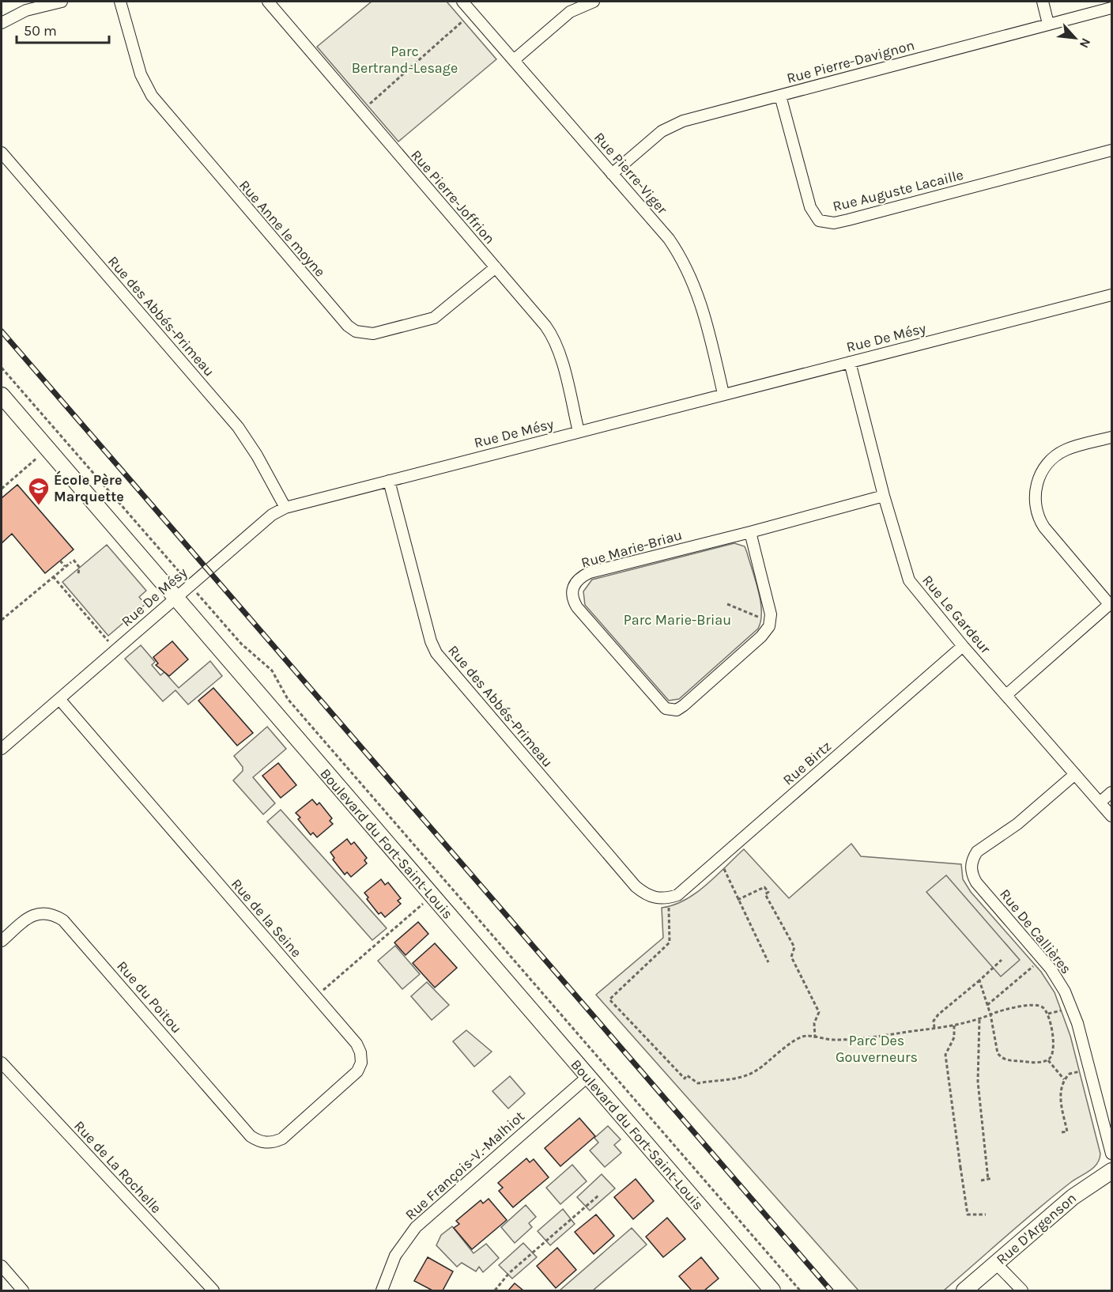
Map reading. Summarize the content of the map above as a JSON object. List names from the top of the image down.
{
  "streets": {
    "street": [
      "Rue Pierre-Davignon",
      "Rue Pierre-Viger",
      "Rue Auguste Lacaille",
      "Rue Pierre-Joffrion",
      "Rue Anne le moyne",
      "Rue des Abbés-Primeau",
      "Rue De Mésy",
      "Rue Marie-Briau",
      "Rue Le Gardeur",
      "Rue Birtz",
      "Boulevard du Fort-Saint-Louis",
      "Rue de la Seine",
      "Rue De Callières",
      "Rue du Poitou",
      "Rue François-V.-Malhiot",
      "Rue de La Rochelle",
      "Rue D'Argenson"
    ]
  },
  "crossings": [
    ["Rue Pierre-Davignon", "Rue Pierre-Viger"],
    ["Rue Pierre-Davignon", "Rue Auguste Lacaille"],
    ["Rue Pierre-Viger", "Rue De Mésy"],
    ["Rue Pierre-Joffrion", "Rue Anne le moyne"],
    ["Rue Pierre-Joffrion", "Rue De Mésy"],
    ["Rue des Abbés-Primeau", "Rue De Mésy"],
    ["Rue des Abbés-Primeau", "Rue Birtz"],
    ["Rue De Mésy", "Rue Le Gardeur"],
    ["Rue De Mésy", "Boulevard du Fort-Saint-Louis"],
    ["Rue De Mésy", "Rue de la Seine"],
    ["Rue Marie-Briau", "Rue Le Gardeur"],
    ["Rue Le Gardeur", "Rue Birtz"],
    ["Rue Le Gardeur", "Rue De Callières"],
    ["Boulevard du Fort-Saint-Louis", "Rue François-V.-Malhiot"],
    ["Rue de la Seine", "Rue du Poitou"]
  ],
  "parks": ["Parc Bertrand-Lesage", "Parc Marie-Briau", "Parc Des Gouverneurs"],
  "places": {
    "school or university": ["École Père Marquette"]
  },
  "scale_bar": "50 m",
  "north": "bottom right"
}
